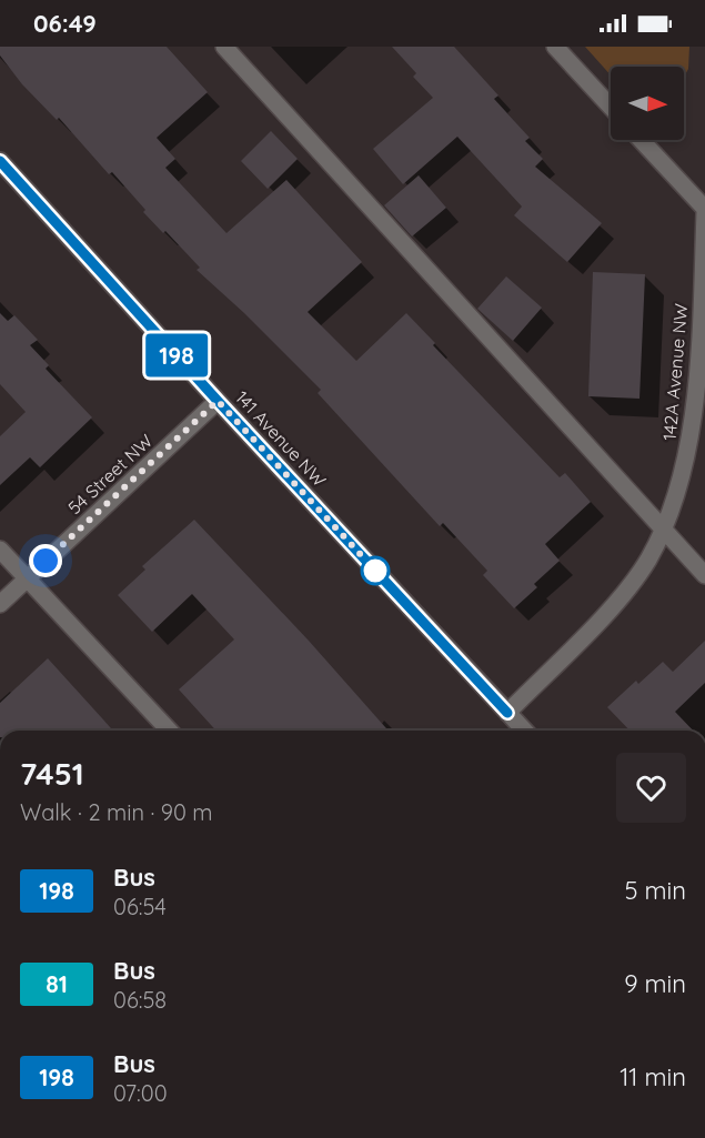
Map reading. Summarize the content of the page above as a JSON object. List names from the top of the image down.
{
  "streets": {
    "street": ["142A Avenue NW", "141 Avenue NW", "54 Street NW"]
  },
  "crossings": [
    ["142A Avenue NW", "141 Avenue NW"],
    ["141 Avenue NW", "54 Street NW"]
  ],
  "lines": ["bus line 198"],
  "north": "right",
  "page": {
    "status": "06:49",
    "on_map": "198",
    "heading": ["7451", "Walk · 2 min · 90 m"],
    "list": [
      {
        "mark": "198",
        "name": "Bus",
        "note": "06:54",
        "value": "5 min"
      },
      {
        "mark": "81",
        "name": "Bus",
        "note": "06:58",
        "value": "9 min"
      },
      {
        "mark": "198",
        "name": "Bus",
        "note": "07:00",
        "value": "11 min"
      }
    ]
  }
}
